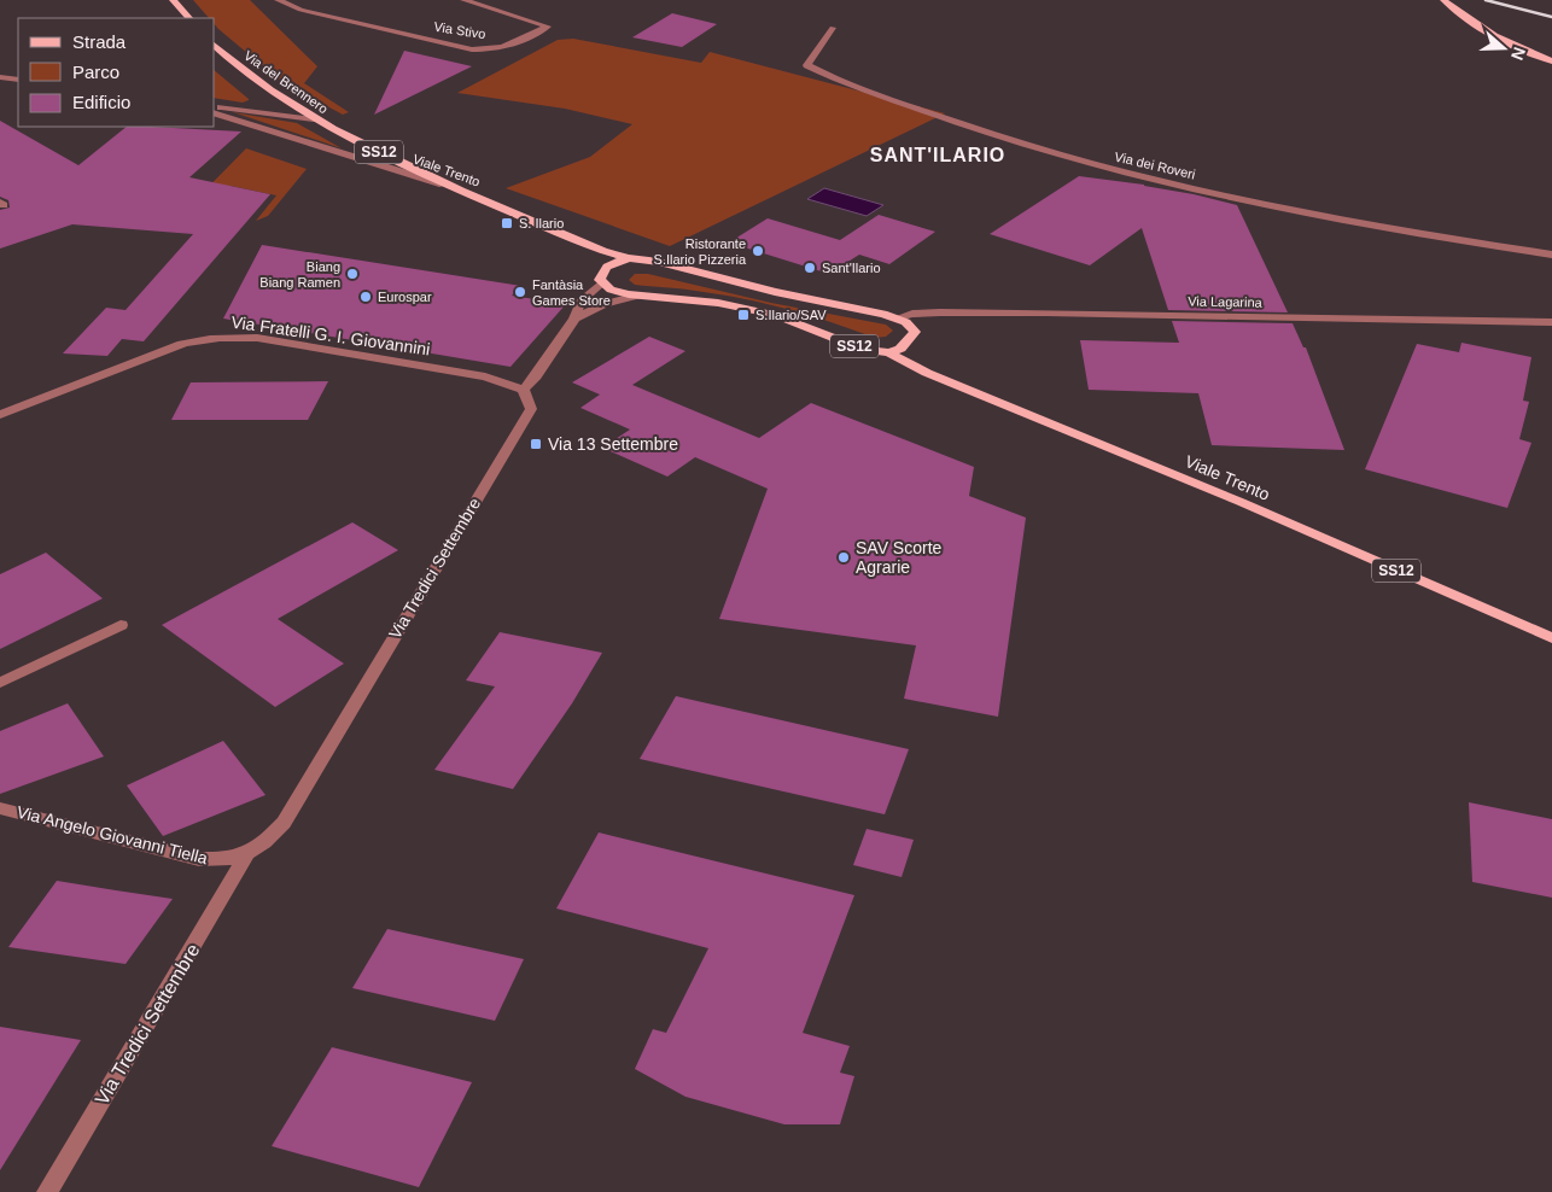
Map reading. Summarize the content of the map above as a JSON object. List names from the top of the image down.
{
  "streets": {
    "main road": ["Via del Brennero", "SS12", "Viale Trento"],
    "street": [
      "Via Stivo",
      "Via dei Roveri",
      "Via Lagarina",
      "Via Fratelli G. I. Giovannini",
      "Via Tredici Settembre",
      "Via Angelo Giovanni Tiella"
    ]
  },
  "crossings": [
    ["Via del Brennero", "Viale Trento"],
    ["SS12", "Viale Trento"],
    ["SS12", "Via Lagarina"],
    ["Viale Trento", "Via Lagarina"],
    ["Via Fratelli G. I. Giovannini", "Via Tredici Settembre"],
    ["Via Tredici Settembre", "Via Angelo Giovanni Tiella"]
  ],
  "districts": ["SANT'ILARIO"],
  "places": {
    "transit": ["S. Ilario", "S.Ilario/SAV", "Via 13 Settembre"],
    "other": [
      "Ristorante S.Ilario Pizzeria",
      "Sant'Ilario",
      "Biang Biang Ramen",
      "Fantàsia Games Store",
      "Eurospar",
      "SAV Scorte Agrarie"
    ]
  },
  "legend": ["Strada", "Parco", "Edificio"],
  "north": "right"
}
